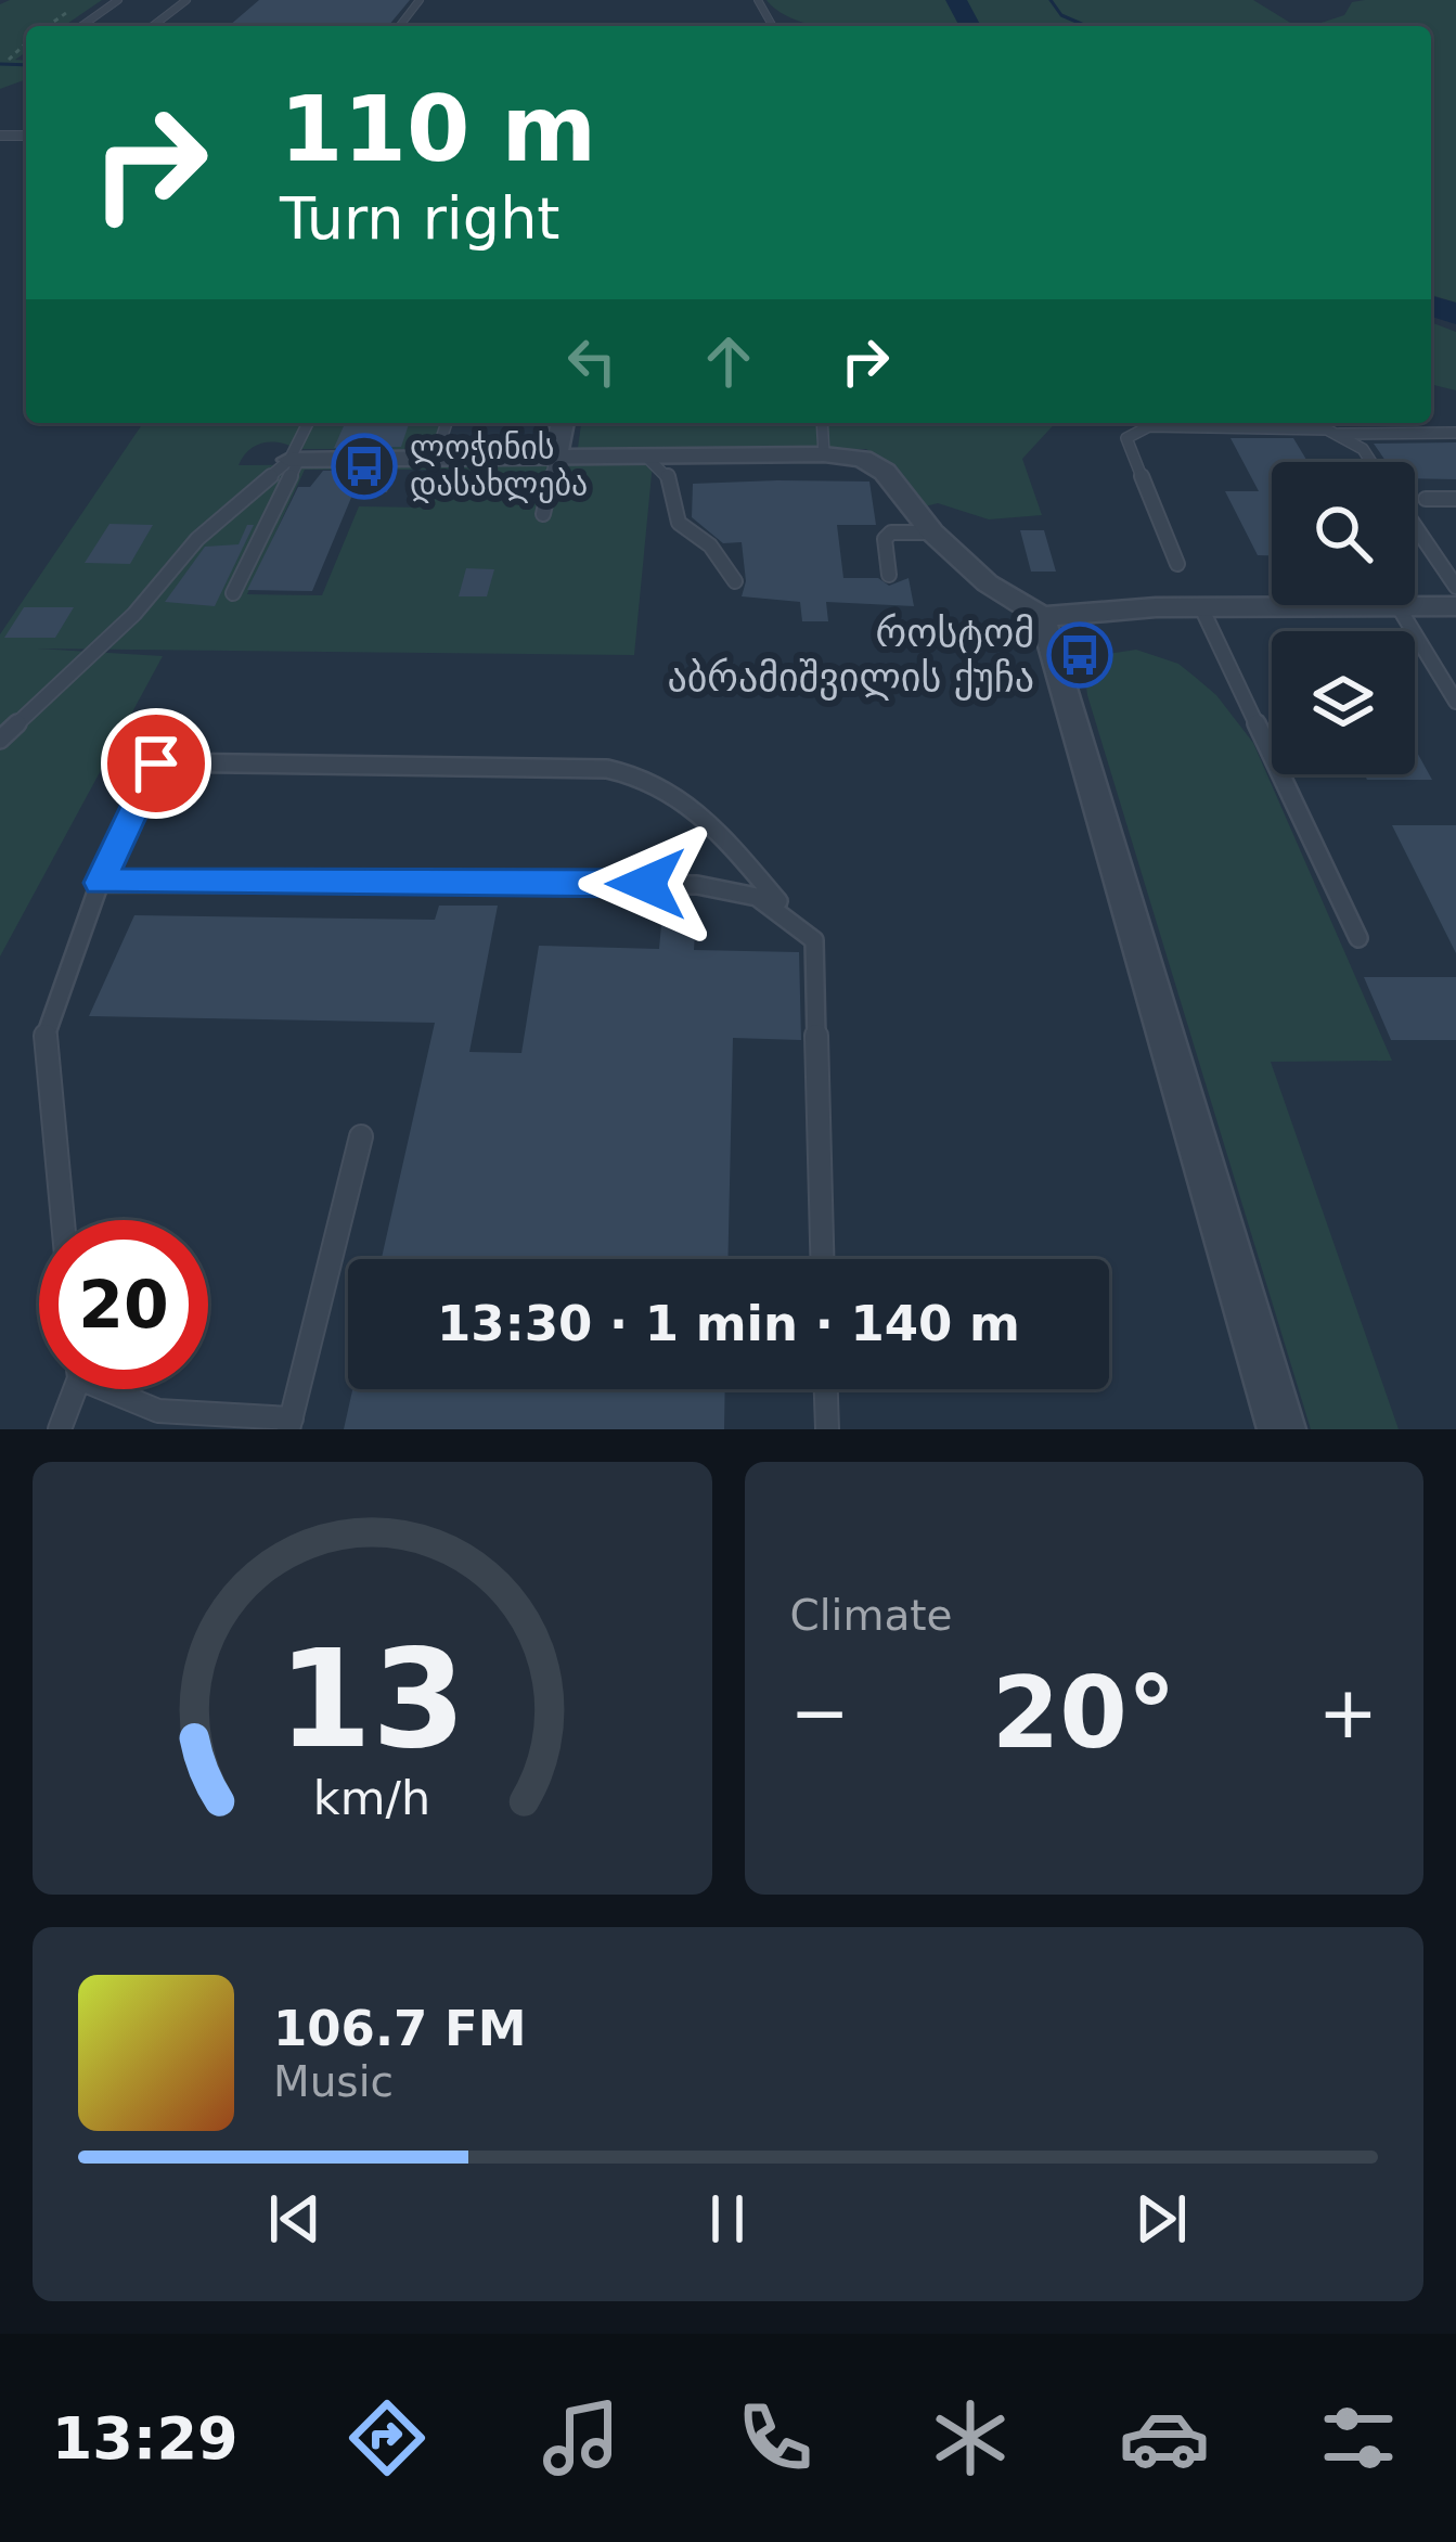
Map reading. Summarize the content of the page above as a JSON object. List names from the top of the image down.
{
  "places": {
    "bus stop": ["ლოჭინის დასახლება", "როსტომ აბრამიშვილის ქუჩა"]
  },
  "page": {
    "turn": ["110 m", "Turn right"],
    "limit": "20",
    "trip": "13:30 · 1 min · 140 m",
    "tile": "Climate",
    "heat": ["−", "20°", "+"],
    "song": ["106.7 FM", "Music"],
    "tabs": "13:29",
    "gauge": ["13", "km/h"]
  }
}
